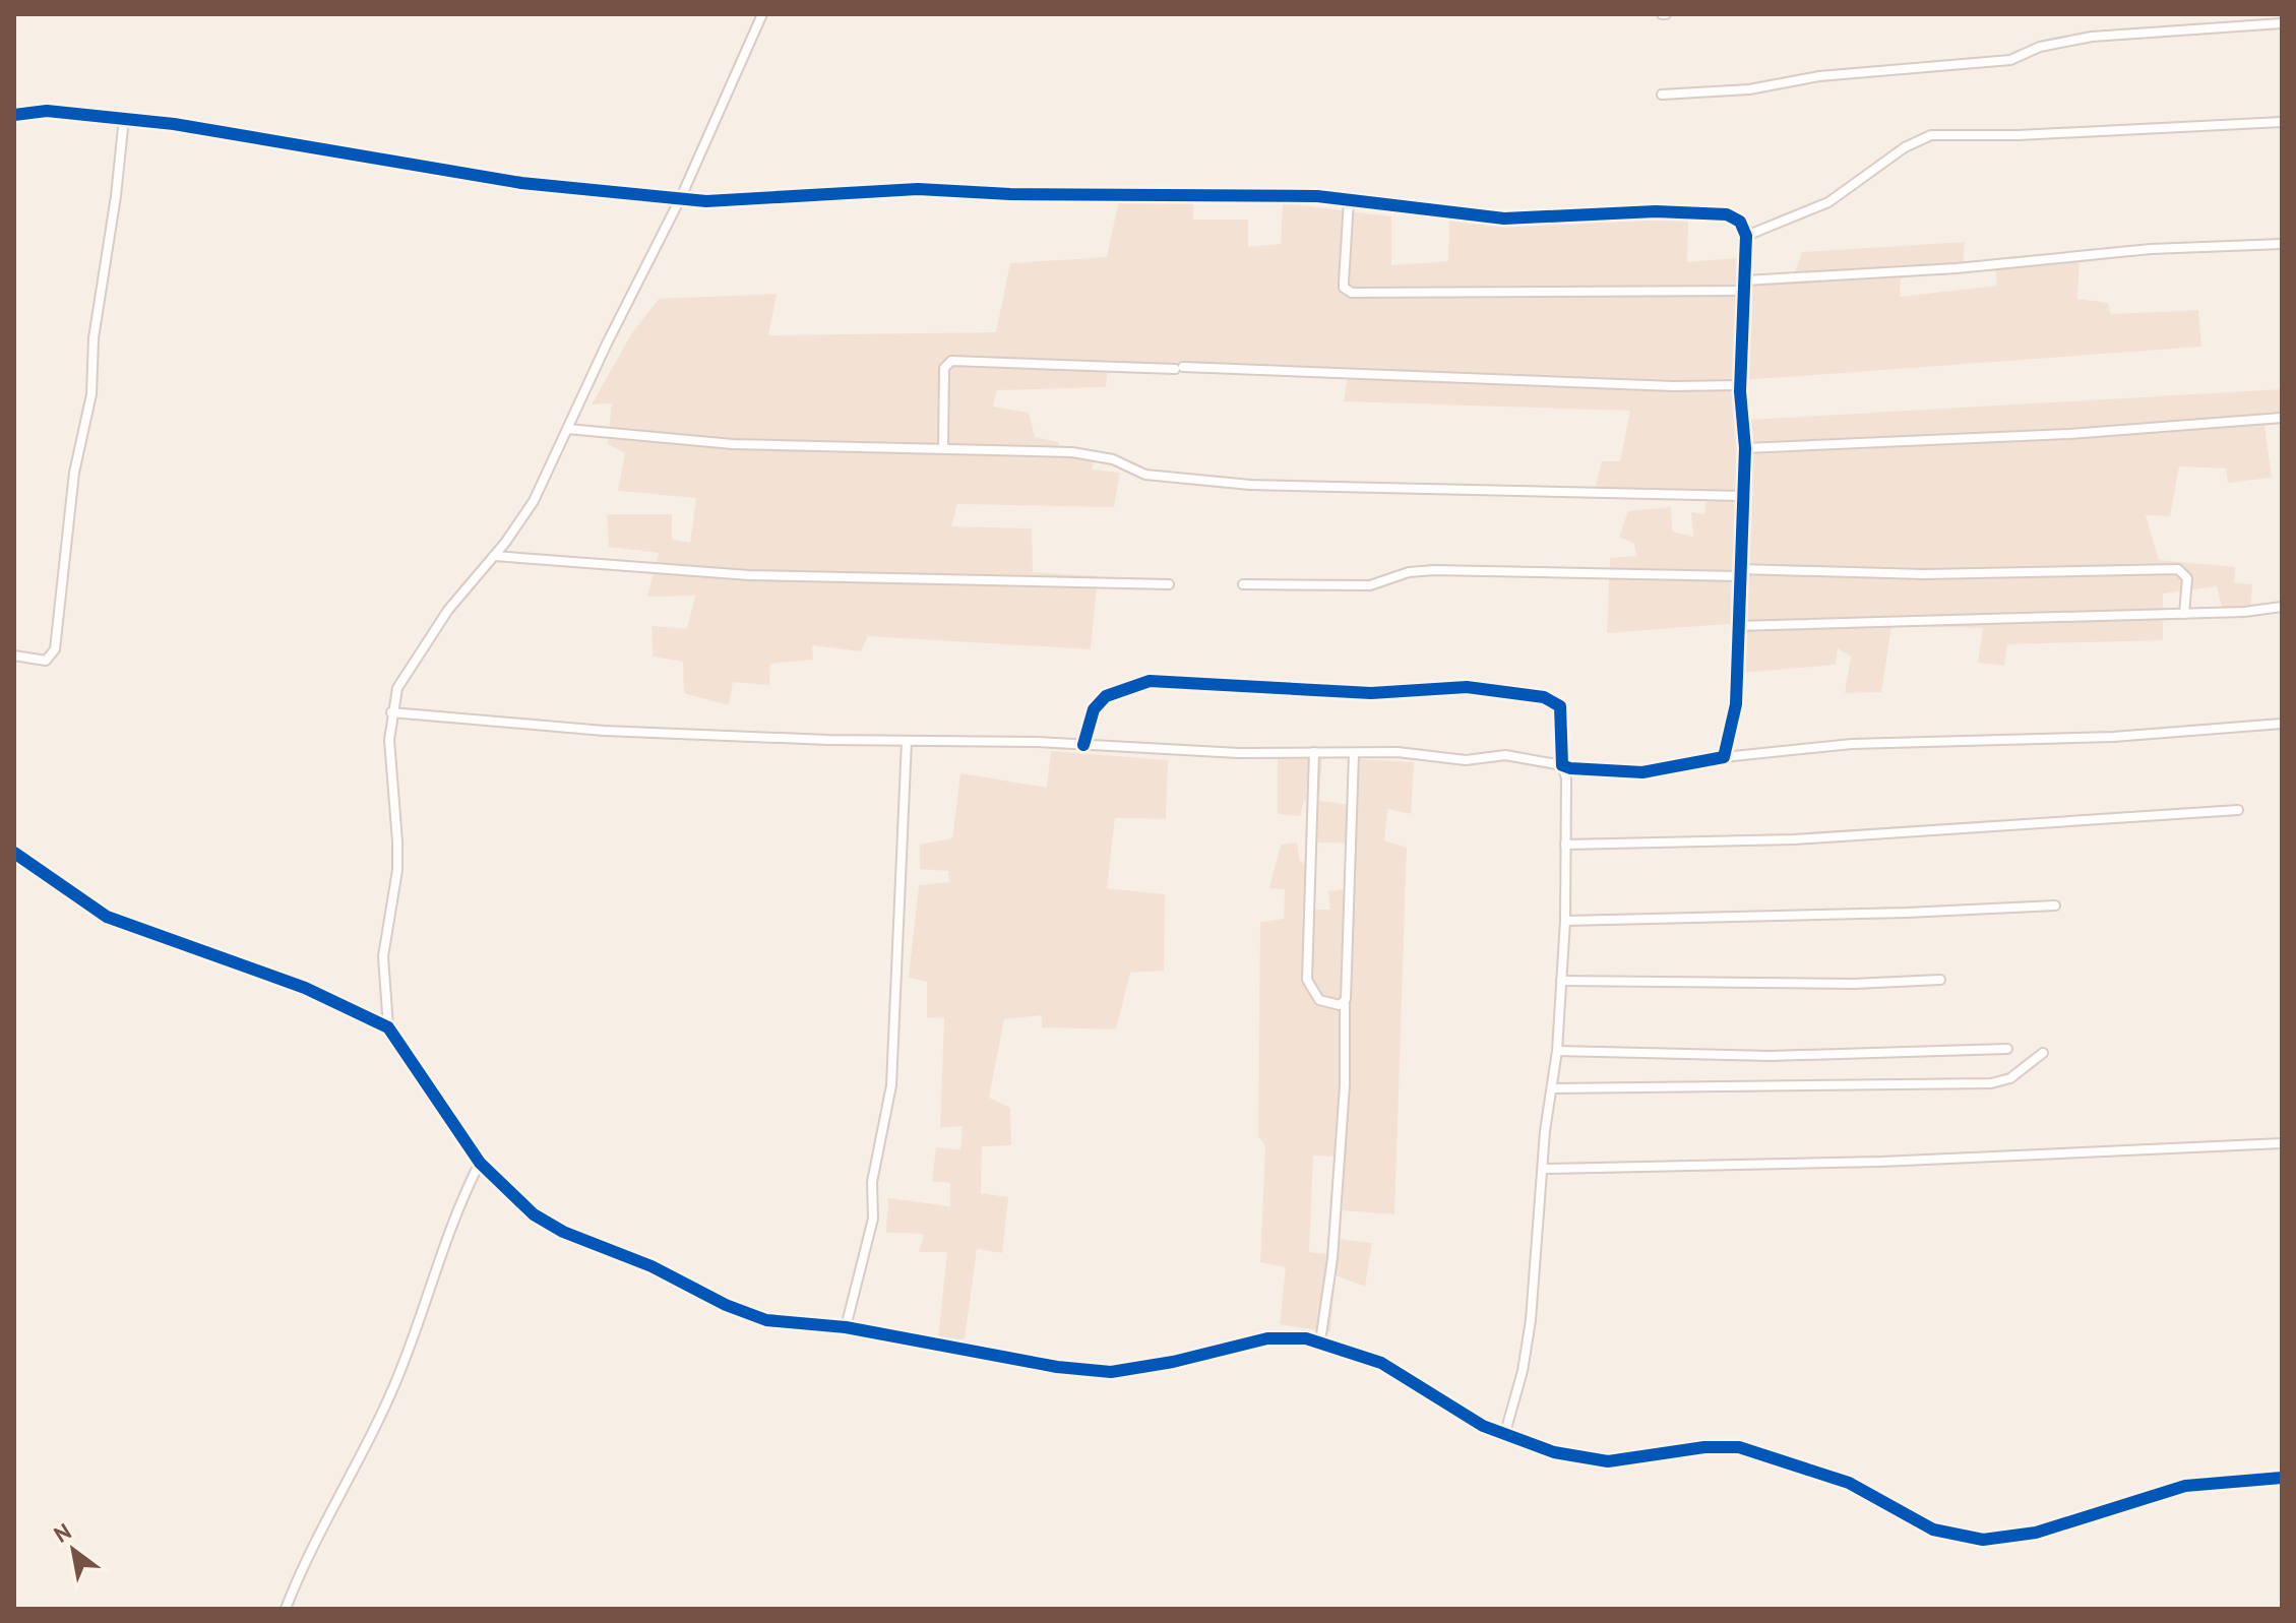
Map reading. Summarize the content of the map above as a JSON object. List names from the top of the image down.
{
  "north": "top left"
}
